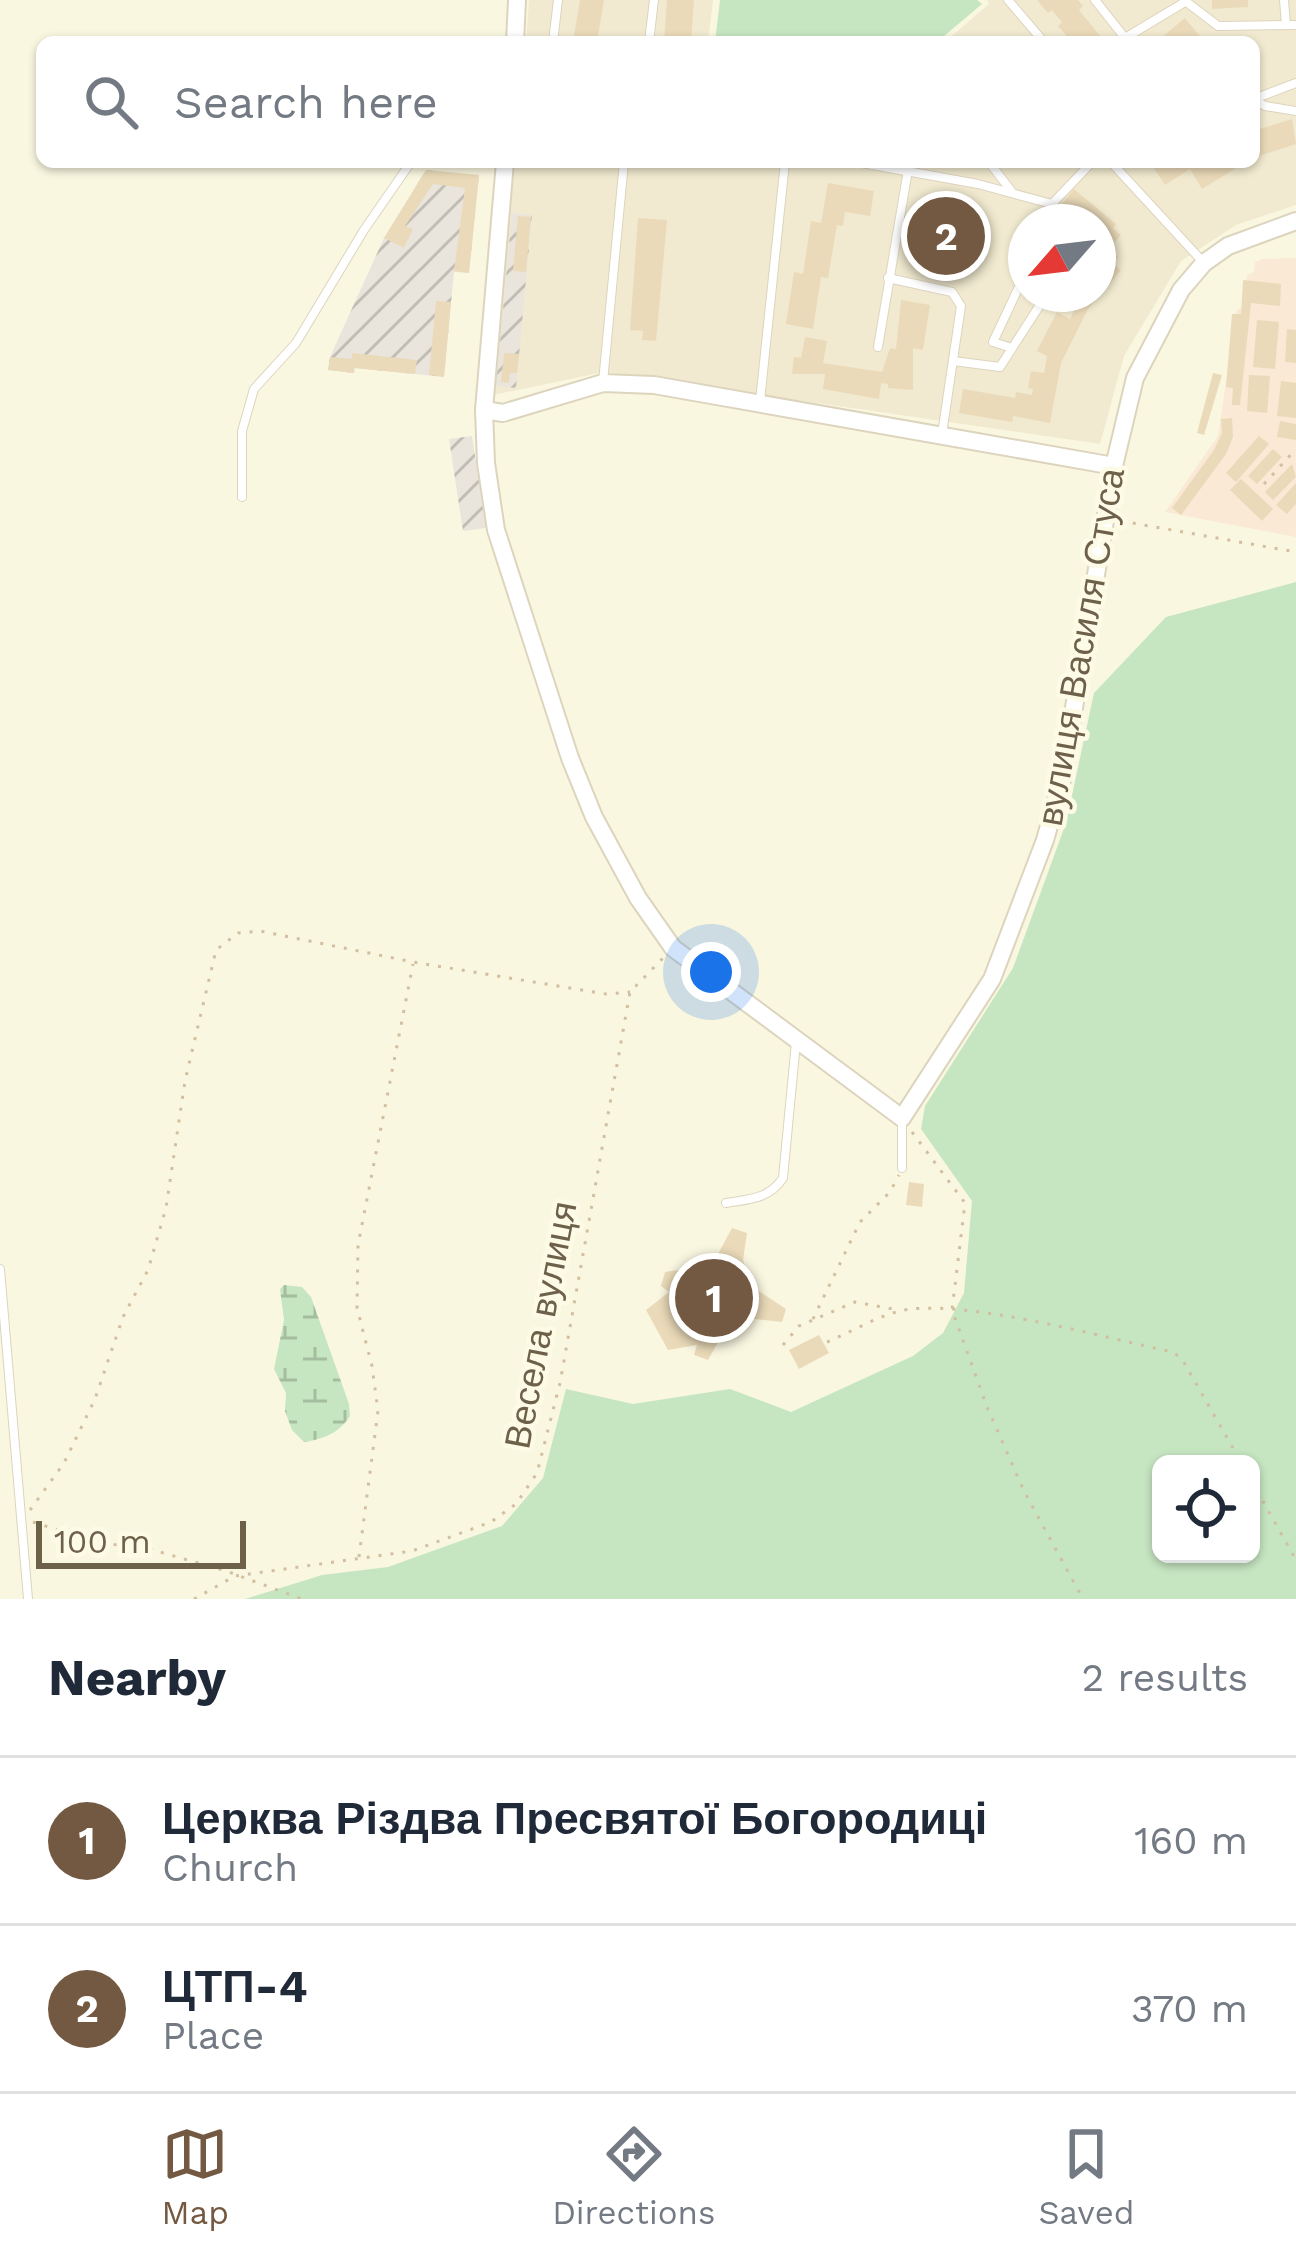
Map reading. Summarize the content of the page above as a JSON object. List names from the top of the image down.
{
  "streets": {
    "street": ["вулиця Василя Стуса"],
    "path": ["Весела вулиця"]
  },
  "scale_bar": "100 m",
  "north": "bottom left",
  "page": {
    "search": "Search here",
    "pins": ["2", "1"],
    "scale": "100 m",
    "heading": ["Nearby", "2 results"],
    "list": [
      {
        "mark": "1",
        "name": "Церква Різдва Пресвятої Богородиці",
        "note": "Church",
        "value": "160 m"
      },
      {
        "mark": "2",
        "name": "ЦТП-4",
        "note": "Place",
        "value": "370 m"
      }
    ],
    "nav": ["Map", "Directions", "Saved"]
  }
}
